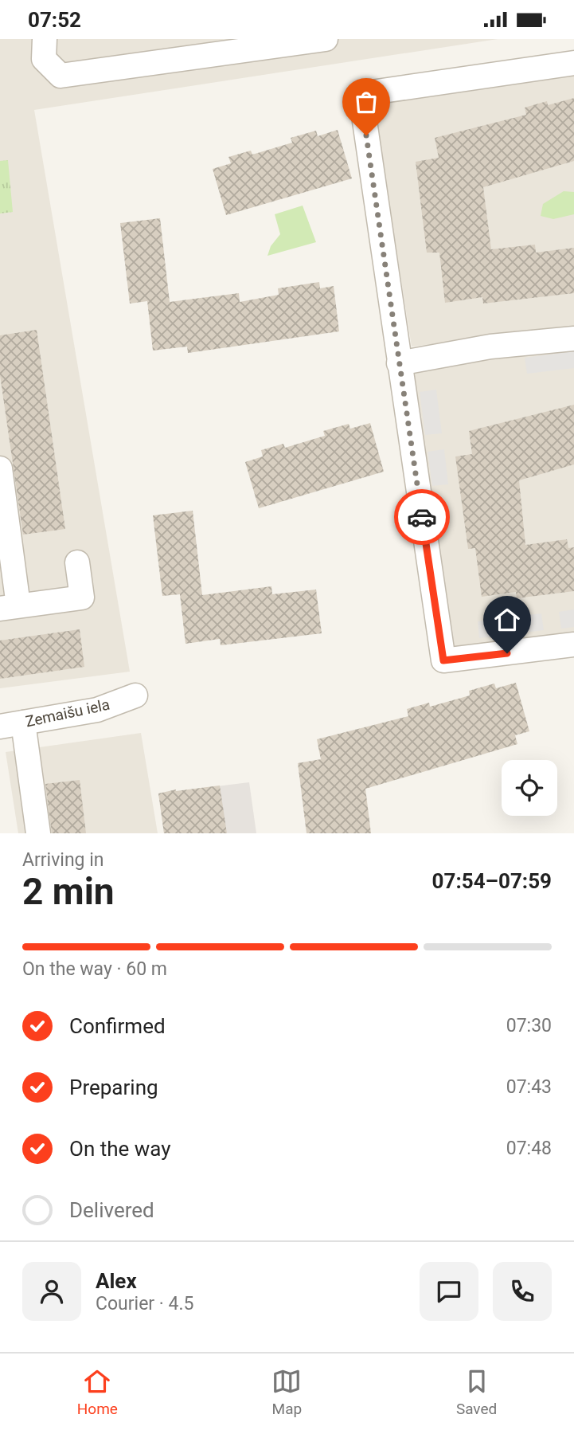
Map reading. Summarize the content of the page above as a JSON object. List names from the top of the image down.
{
  "streets": {
    "street": ["Zemaišu iela"]
  },
  "page": {
    "status": "07:52",
    "heading": ["2 min", "Arriving in", "07:54–07:59"],
    "panel": ["Alex", "Courier · 4.5"],
    "bar": "On the way · 60 m",
    "list": [
      ["Confirmed", "07:30"],
      ["Preparing", "07:43"],
      ["On the way", "07:48"],
      "Delivered"
    ],
    "tabs": ["Home", "Map", "Saved"]
  }
}
